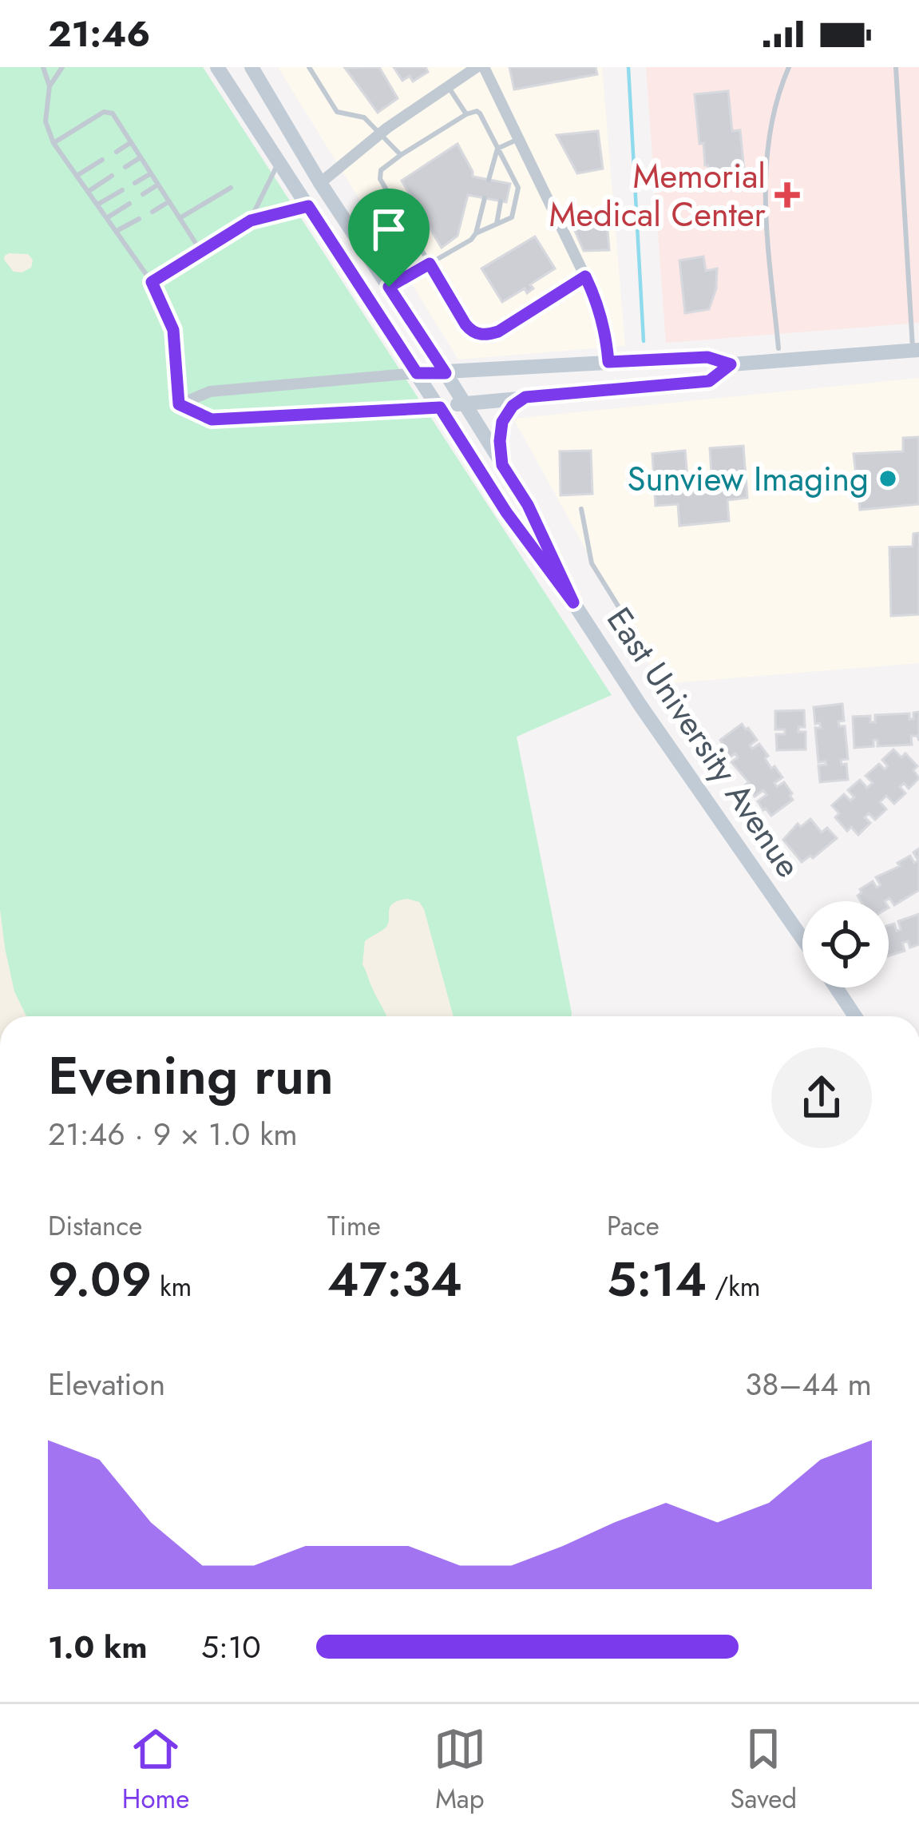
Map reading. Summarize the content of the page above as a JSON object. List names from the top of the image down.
{
  "streets": {
    "main road": ["East University Avenue"]
  },
  "places": {
    "health": ["Memorial Medical Center"],
    "other": ["Sunview Imaging"]
  },
  "page": {
    "status": "21:46",
    "heading": ["Evening run", "21:46 · 9 × 1.0 km"],
    "stats": [
      ["Distance", "9.09 km"],
      ["Time", "47:34"],
      ["Pace", "5:14 /km"]
    ],
    "chart": ["Elevation", "38–44 m"],
    "list": [
      {
        "name": "1.0 km",
        "note": "5:10"
      }
    ],
    "tabs": ["Home", "Map", "Saved"]
  }
}
